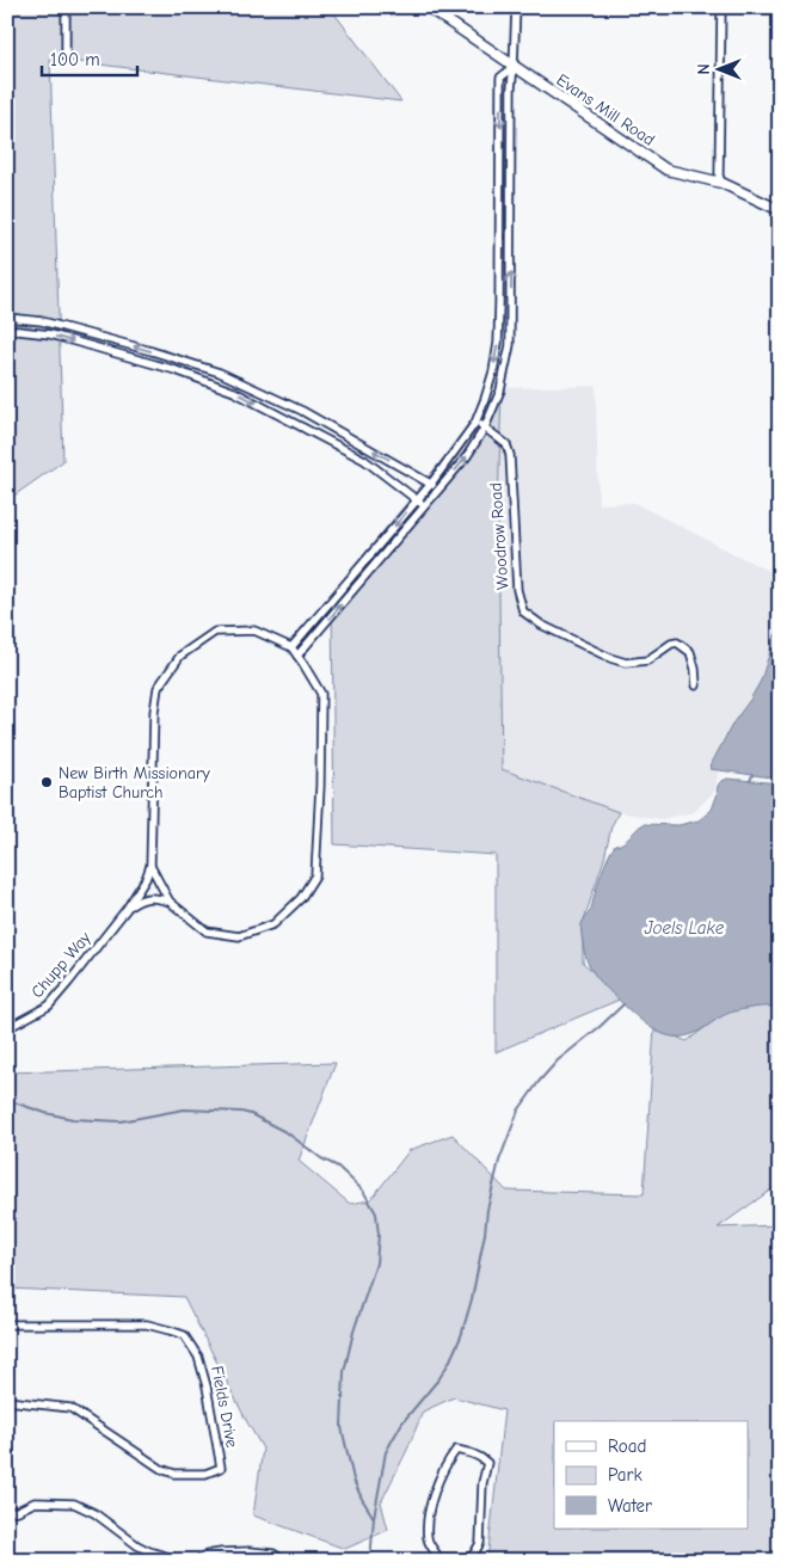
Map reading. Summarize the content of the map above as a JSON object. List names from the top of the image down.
{
  "streets": {
    "main road": ["Evans Mill Road"],
    "street": ["Woodrow Road", "Chupp Way", "Fields Drive"]
  },
  "water": ["Joels Lake"],
  "places": ["New Birth Missionary Baptist Church"],
  "legend": ["Road", "Park", "Water"],
  "scale_bar": "100 m",
  "north": "left"
}
